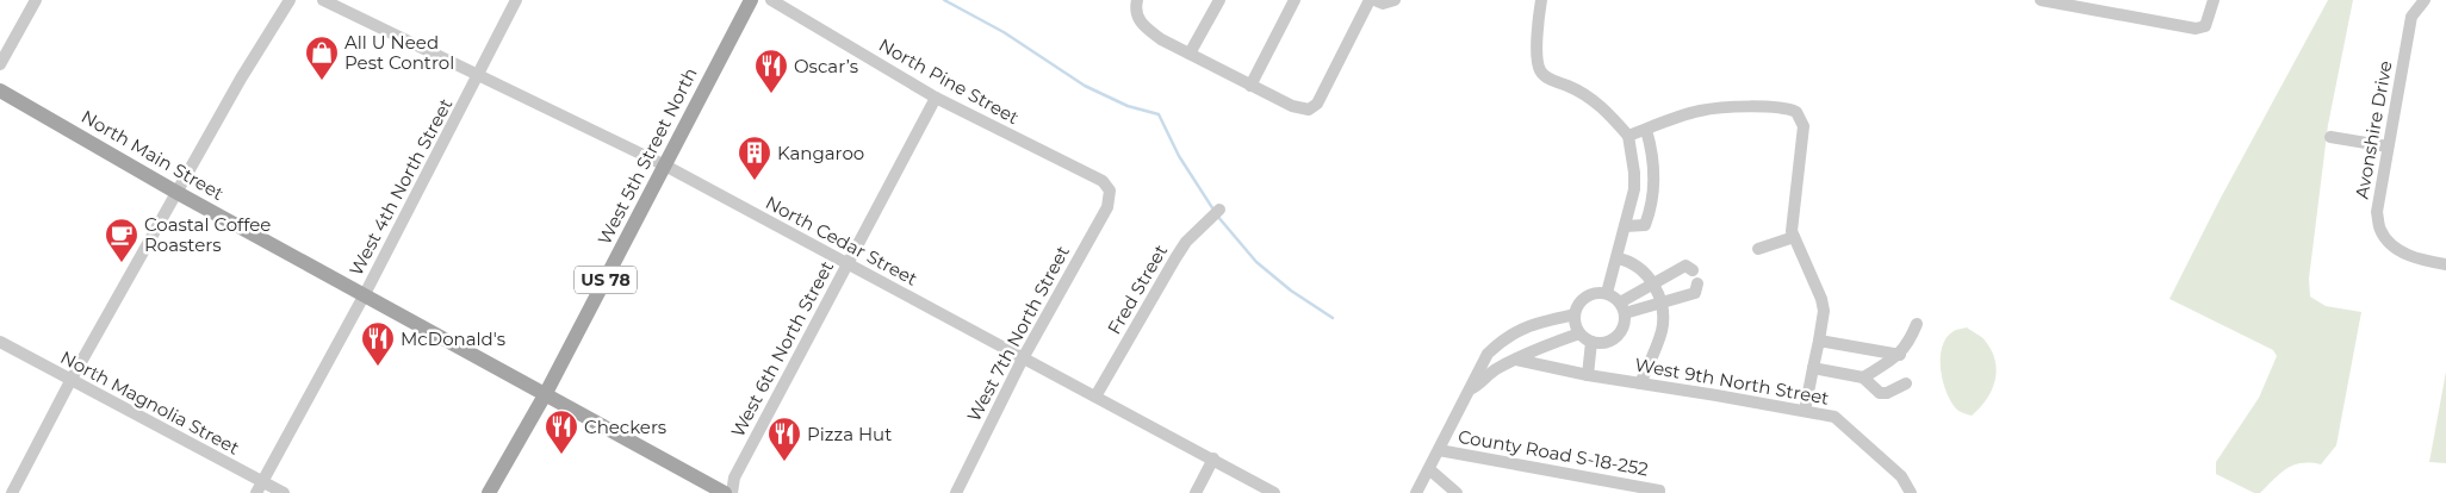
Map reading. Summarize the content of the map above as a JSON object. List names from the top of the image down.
{
  "streets": {
    "main road": ["North Main Street", "West 5th Street North", "US 78"],
    "street": [
      "North Pine Street",
      "Avonshire Drive",
      "West 4th North Street",
      "North Cedar Street",
      "Fred Street",
      "West 7th North Street",
      "West 6th North Street",
      "West 9th North Street",
      "North Magnolia Street",
      "County Road S-18-252"
    ]
  },
  "crossings": [
    ["North Pine Street", "West 7th North Street"],
    ["North Pine Street", "West 6th North Street"],
    ["North Main Street", "West 5th Street North"],
    ["North Main Street", "West 4th North Street"],
    ["North Main Street", "US 78"],
    ["West 5th Street North", "North Cedar Street"],
    ["West 5th Street North", "US 78"],
    ["West 4th North Street", "North Cedar Street"],
    ["West 4th North Street", "North Magnolia Street"],
    ["North Cedar Street", "Fred Street"],
    ["North Cedar Street", "West 7th North Street"],
    ["North Cedar Street", "West 6th North Street"]
  ],
  "places": {
    "shop": ["All U Need Pest Control"],
    "restaurant": [
      "Oscar’s",
      "McDonald's",
      "Checkers",
      "Pizza Hut"
    ],
    "building": ["Kangaroo"],
    "cafe": ["Coastal Coffee Roasters"]
  }
}
